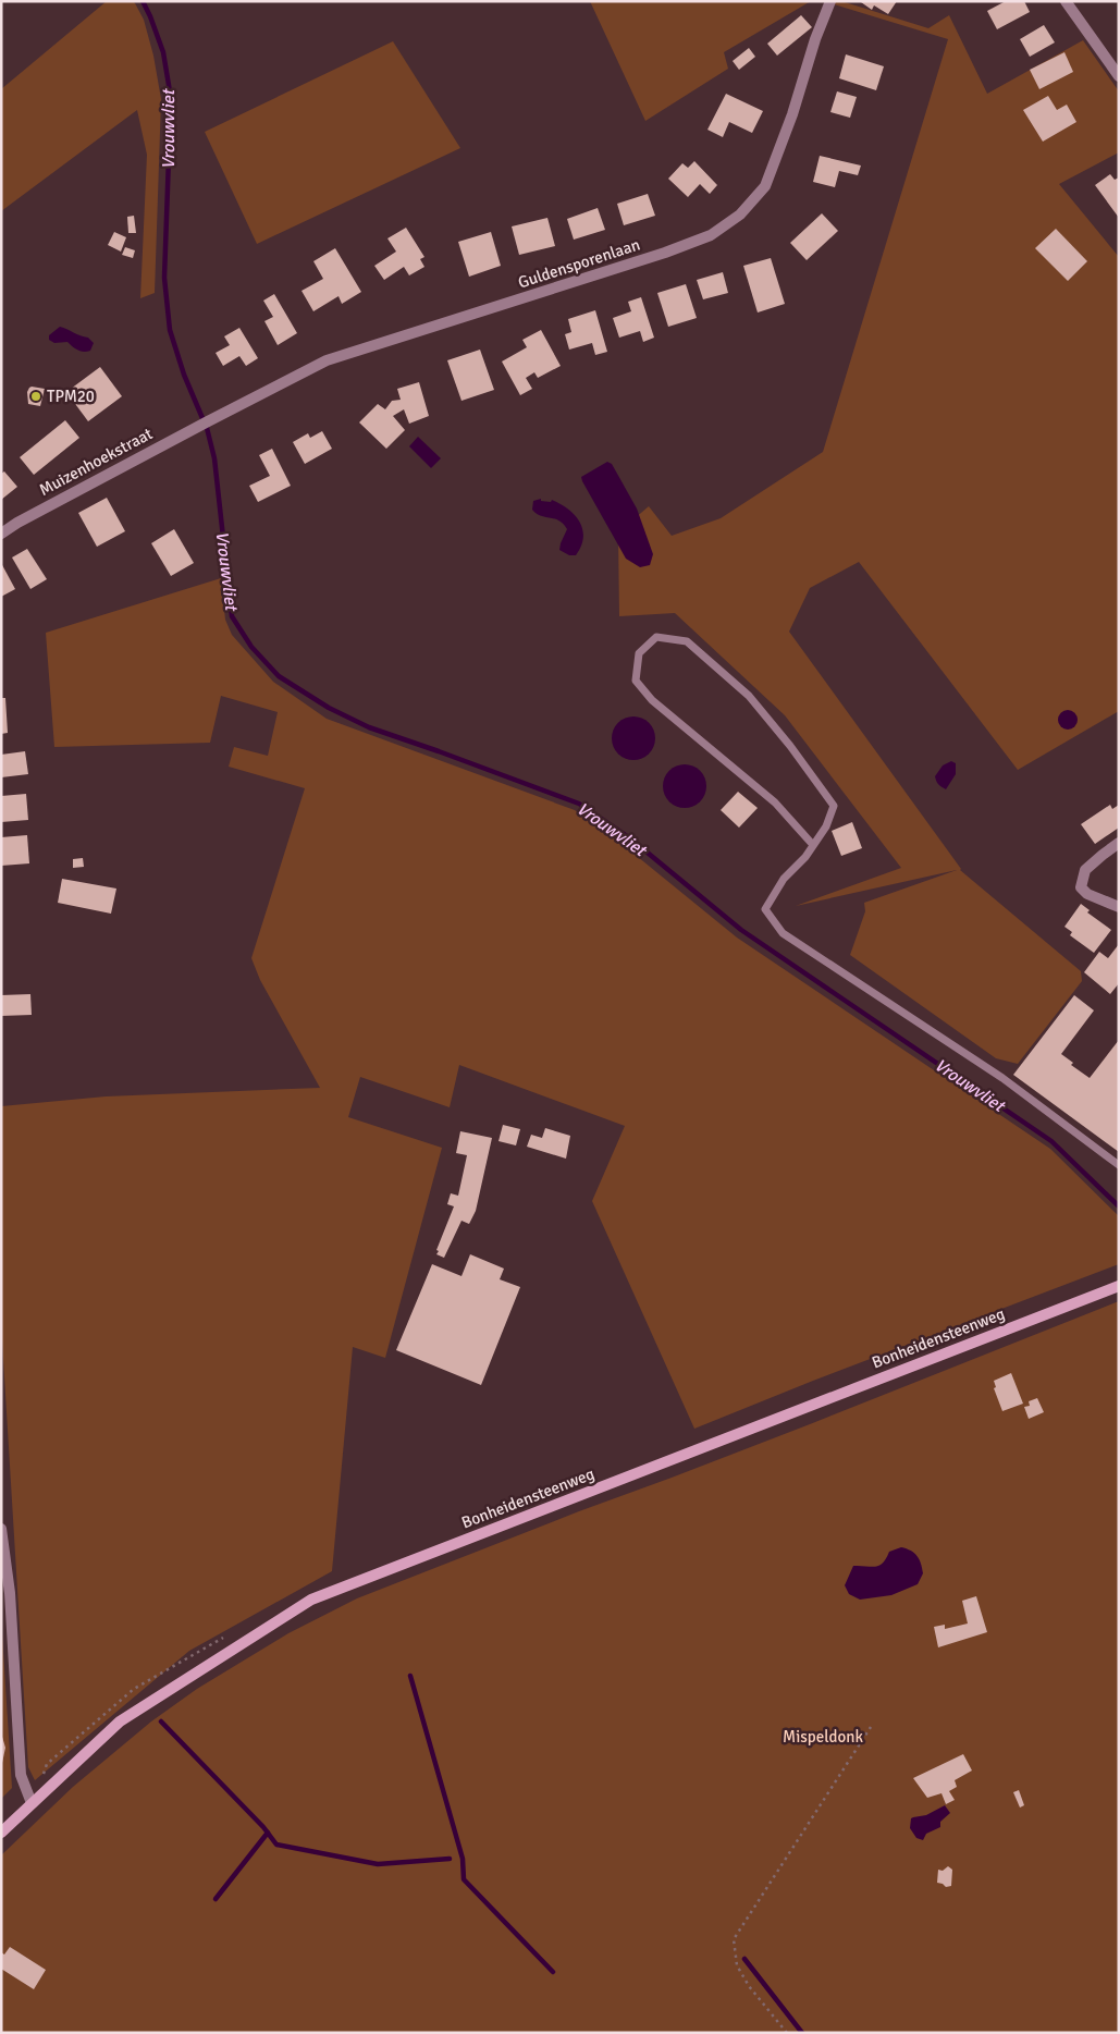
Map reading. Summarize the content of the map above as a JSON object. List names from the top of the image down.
{
  "streets": {
    "street": ["Guldensporenlaan", "Muizenhoekstraat", "Bonheidensteenweg"]
  },
  "crossings": [
    ["Guldensporenlaan", "Muizenhoekstraat"]
  ],
  "water": ["Vrouwvliet"],
  "parks": ["Mispeldonk"],
  "places": ["TPM20"]
}
